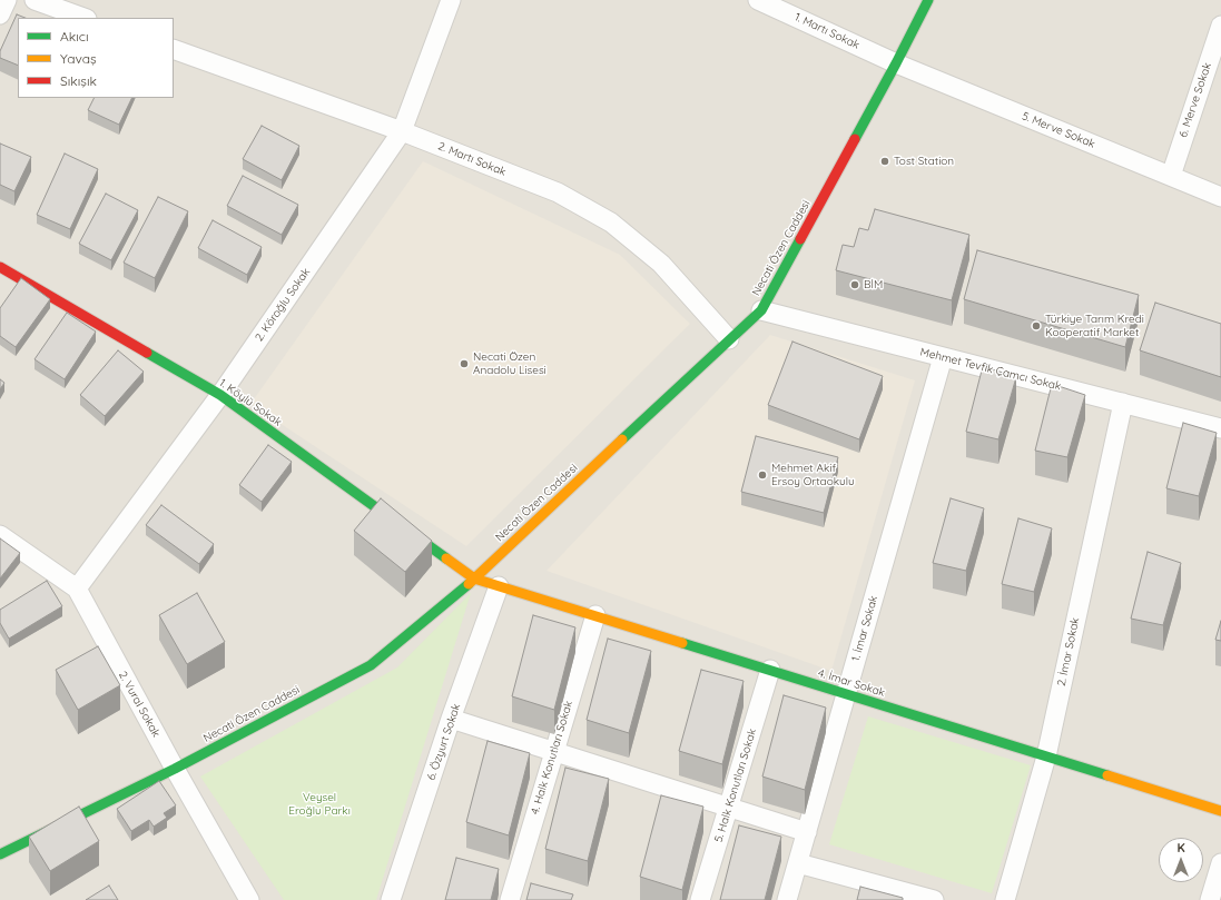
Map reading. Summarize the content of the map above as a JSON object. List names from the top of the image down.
{
  "streets": {
    "street": [
      "1. Martı Sokak",
      "6. Merve Sokak",
      "5. Merve Sokak",
      "2. Martı Sokak",
      "Necati Özen Caddesi",
      "2. Köroğlu Sokak",
      "Mehmet Tevfik Çamcı Sokak",
      "1. Köylü Sokak",
      "1. İmar Sokak",
      "2. İmar Sokak",
      "4. İmar Sokak",
      "2. Vural Sokak",
      "6. Özyurt Sokak",
      "4. Halk Konutları Sokak",
      "5. Halk Konutları Sokak"
    ]
  },
  "crossings": [
    ["1. Martı Sokak", "5. Merve Sokak"],
    ["1. Martı Sokak", "Necati Özen Caddesi"],
    ["6. Merve Sokak", "5. Merve Sokak"],
    ["5. Merve Sokak", "Necati Özen Caddesi"],
    ["2. Martı Sokak", "Necati Özen Caddesi"],
    ["2. Martı Sokak", "2. Köroğlu Sokak"],
    ["Necati Özen Caddesi", "Mehmet Tevfik Çamcı Sokak"],
    ["Necati Özen Caddesi", "1. Köylü Sokak"],
    ["Necati Özen Caddesi", "4. İmar Sokak"],
    ["Necati Özen Caddesi", "2. Vural Sokak"],
    ["2. Köroğlu Sokak", "1. Köylü Sokak"],
    ["2. Köroğlu Sokak", "2. Vural Sokak"],
    ["Mehmet Tevfik Çamcı Sokak", "1. İmar Sokak"],
    ["Mehmet Tevfik Çamcı Sokak", "2. İmar Sokak"],
    ["1. Köylü Sokak", "4. İmar Sokak"],
    ["1. İmar Sokak", "4. İmar Sokak"],
    ["2. İmar Sokak", "4. İmar Sokak"],
    ["4. İmar Sokak", "6. Özyurt Sokak"],
    ["4. İmar Sokak", "4. Halk Konutları Sokak"],
    ["4. İmar Sokak", "5. Halk Konutları Sokak"]
  ],
  "parks": ["Veysel Eroğlu Parkı"],
  "places": [
    "Tost Station",
    "BİM",
    "Türkiye Tarım Kredi Kooperatif Market",
    "Necati Özen Anadolu Lisesi",
    "Mehmet Akif Ersoy Ortaokulu"
  ],
  "legend": ["Akıcı", "Yavaş", "Sıkışık"],
  "north": "top"
}
